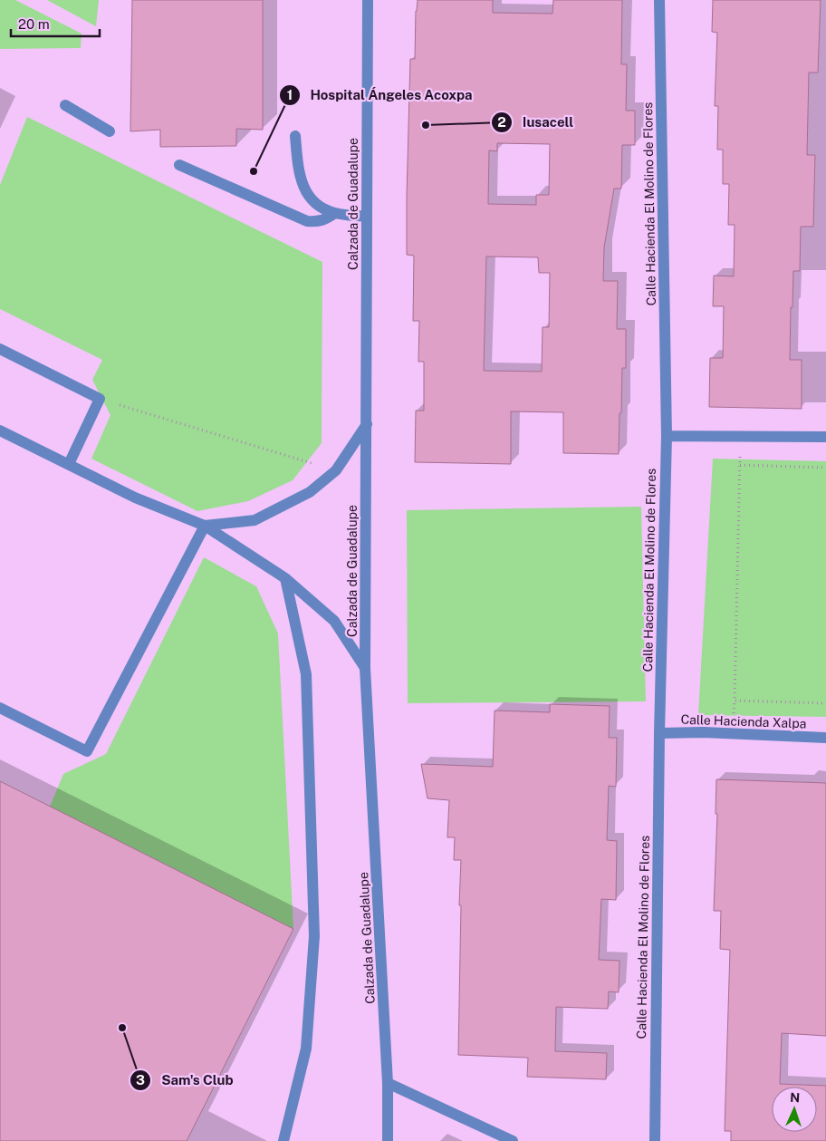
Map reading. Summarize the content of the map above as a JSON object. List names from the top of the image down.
{
  "streets": {
    "street": ["Calzada de Guadalupe", "Calle Hacienda El Molino de Flores", "Calle Hacienda Xalpa"]
  },
  "crossings": [
    ["Calle Hacienda El Molino de Flores", "Calle Hacienda Xalpa"]
  ],
  "places": ["Iusacell", "Hospital Ángeles Acoxpa", "Sam's Club"],
  "scale_bar": "20 m",
  "north": "top"
}
